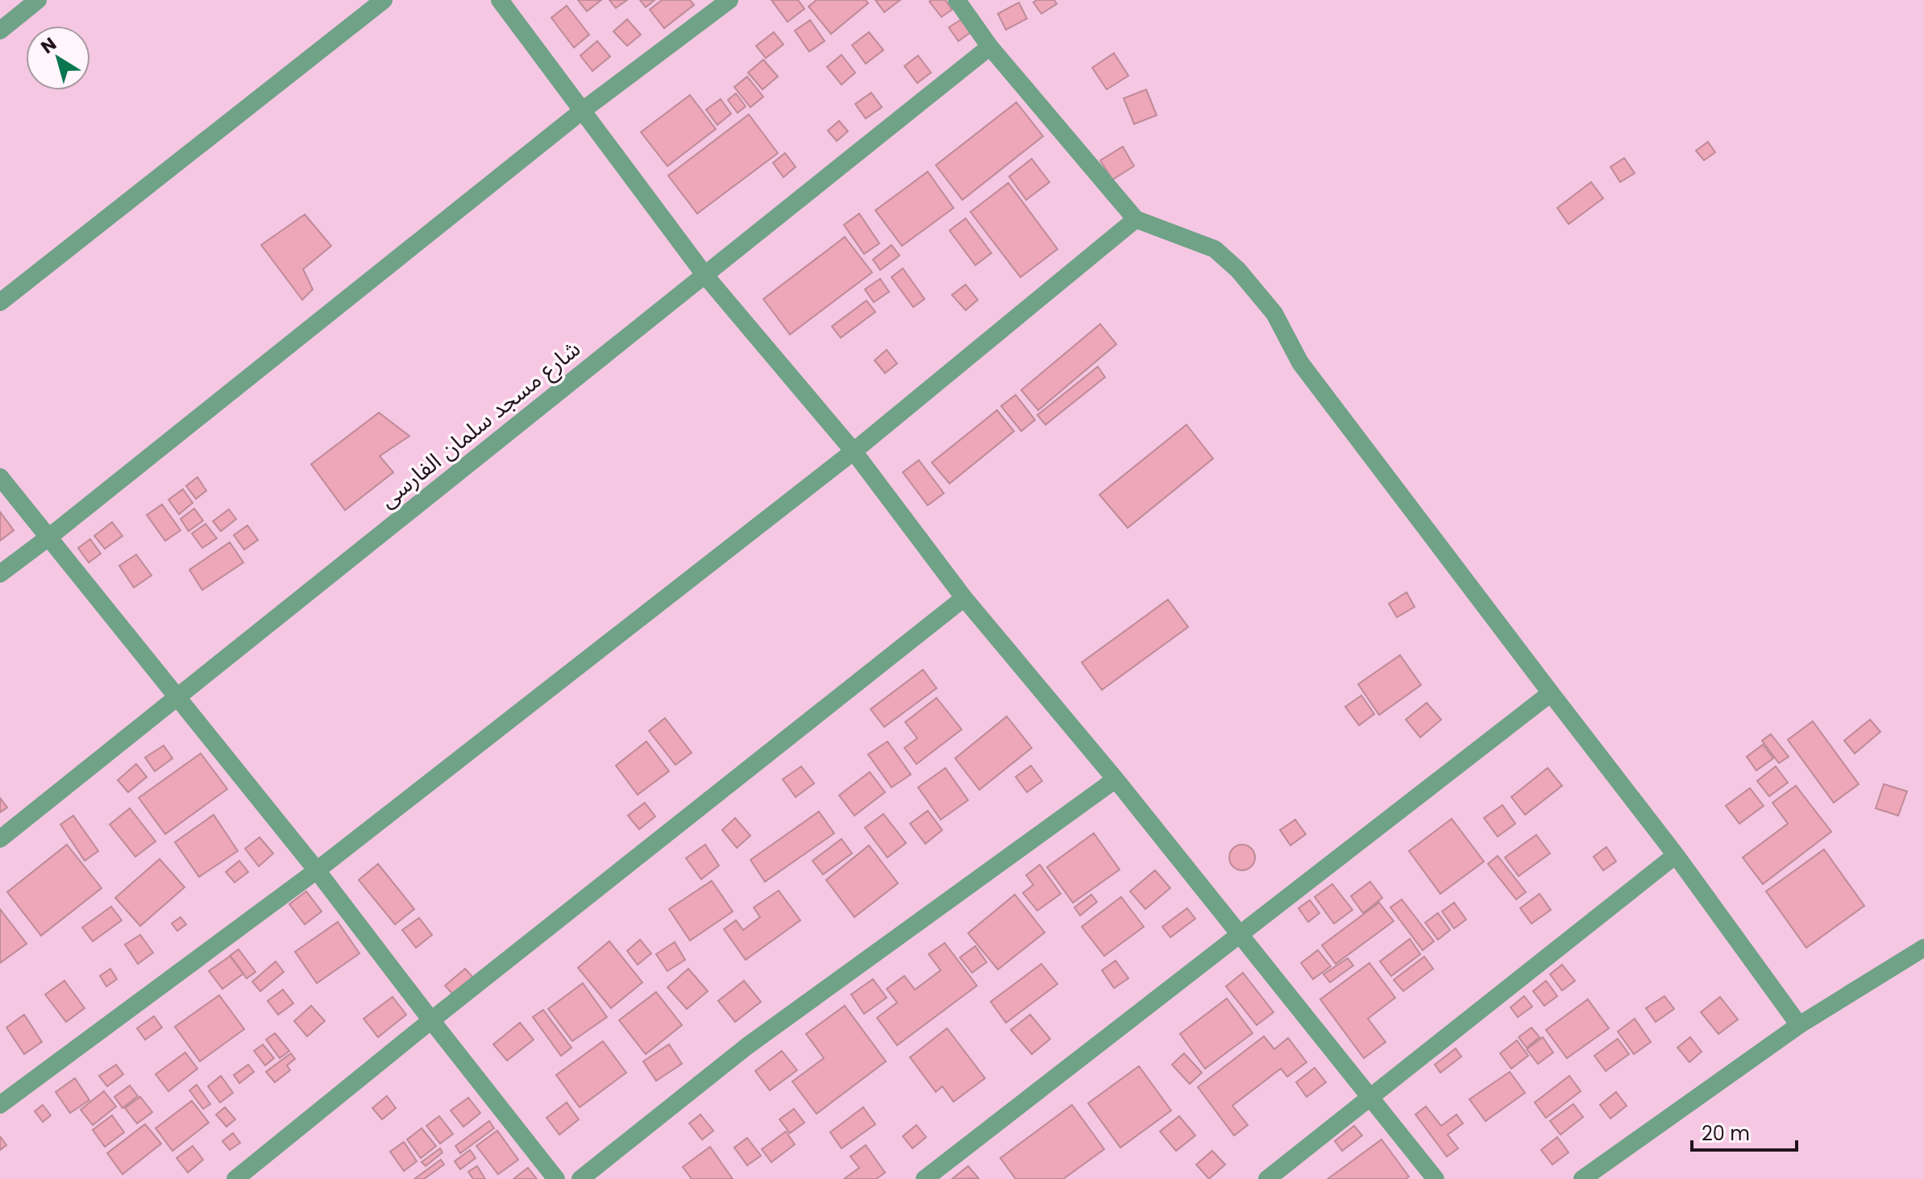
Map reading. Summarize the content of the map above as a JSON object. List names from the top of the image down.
{
  "streets": {
    "street": ["شارع مسجد سلمان الفارسى"]
  },
  "scale_bar": "20 m",
  "north": "top left"
}
